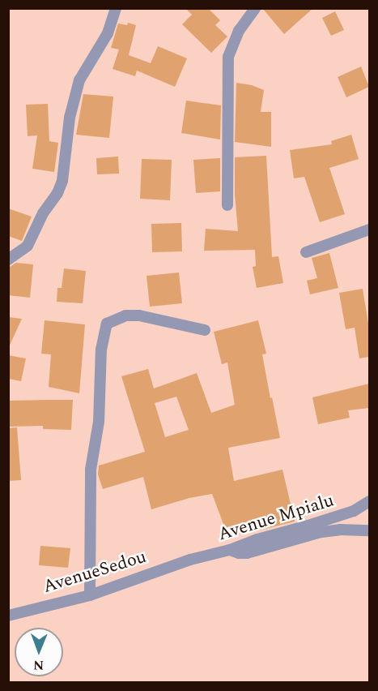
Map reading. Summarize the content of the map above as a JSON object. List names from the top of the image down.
{
  "streets": {
    "street": ["Avenue Mpialu", "AvenueSedou"]
  },
  "crossings": [
    ["Avenue Mpialu", "AvenueSedou"]
  ],
  "north": "bottom"
}
